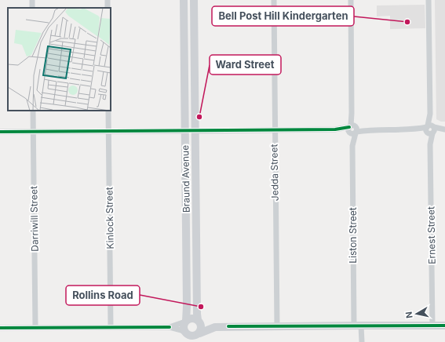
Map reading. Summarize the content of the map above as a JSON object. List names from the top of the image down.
{
  "streets": {
    "street": [
      "Jedda Street",
      "Braund Avenue",
      "Kinlock Street",
      "Darriwill Street",
      "Liston Street",
      "Ernest Street"
    ]
  },
  "places": ["Bell Post Hill Kindergarten", "Ward Street", "Rollins Road"],
  "north": "left"
}
